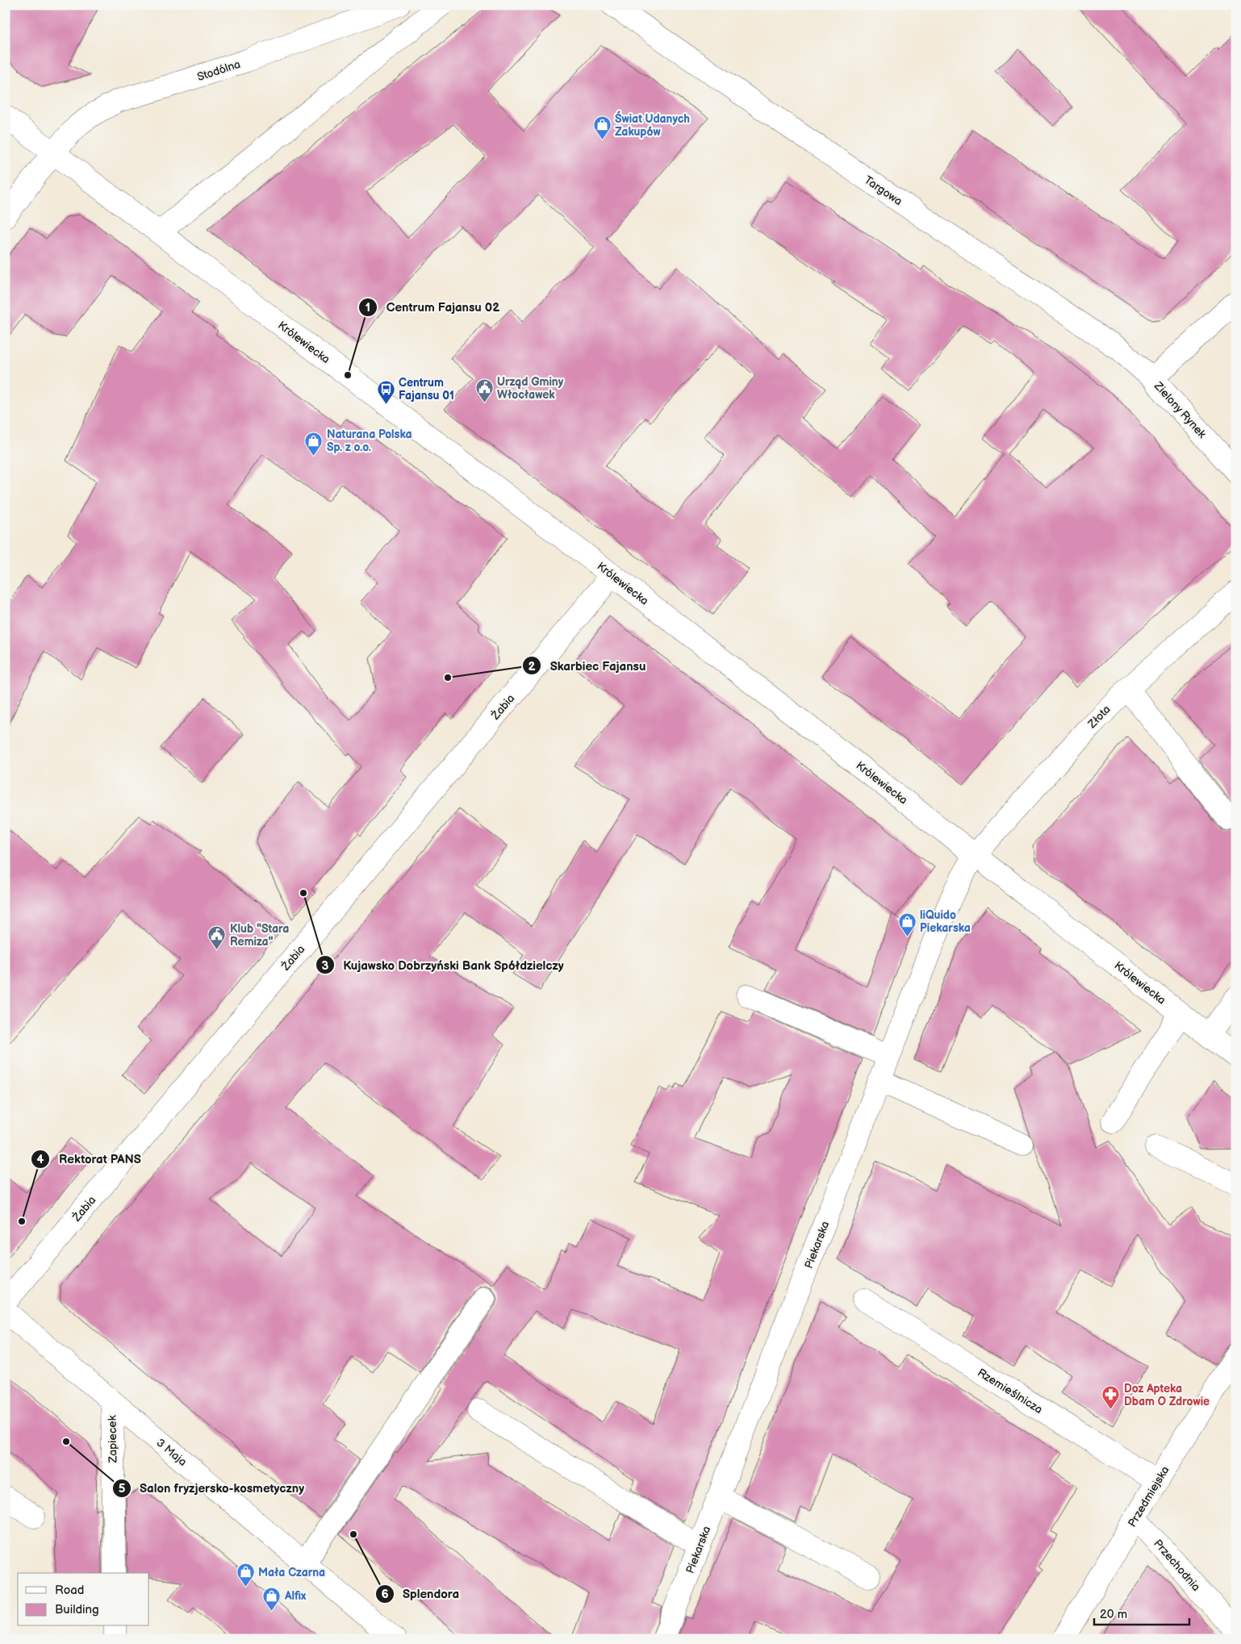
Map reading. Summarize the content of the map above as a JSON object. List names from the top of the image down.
{
  "streets": {
    "street": [
      "Stodólna",
      "Targowa",
      "Królewiecka",
      "Zielony Rynek",
      "Żabia",
      "Złota",
      "Piekarska",
      "Rzemieślnicza",
      "Zapiecek",
      "3 Maja",
      "Przedmiejska",
      "Przechodnia"
    ]
  },
  "crossings": [
    ["Stodólna", "Królewiecka"],
    ["Targowa", "Zielony Rynek"],
    ["Królewiecka", "Żabia"],
    ["Królewiecka", "Złota"],
    ["Królewiecka", "Piekarska"],
    ["Złota", "Piekarska"],
    ["Rzemieślnicza", "Przedmiejska"],
    ["Zapiecek", "3 Maja"],
    ["Przedmiejska", "Przechodnia"]
  ],
  "places": {
    "shop": [
      "Świat Udanych Zakupów",
      "Naturana Polska Sp. z o.o.",
      "liQuido Piekarska",
      "Mała Czarna",
      "Alfix"
    ],
    "other": [
      "Centrum Fajansu 02",
      "Skarbiec Fajansu",
      "Kujawsko Dobrzyński Bank Spółdzielczy",
      "Rektorat PANS",
      "Salon fryzjersko-kosmetyczny",
      "Splendora"
    ],
    "public building": ["Urząd Gminy Włocławek", "Klub \"Stara Remiza\""],
    "bus stop": ["Centrum Fajansu 01"],
    "pharmacy": ["Doz Apteka Dbam O Zdrowie"]
  },
  "legend": ["Road", "Building"],
  "scale_bar": "20 m"
}
